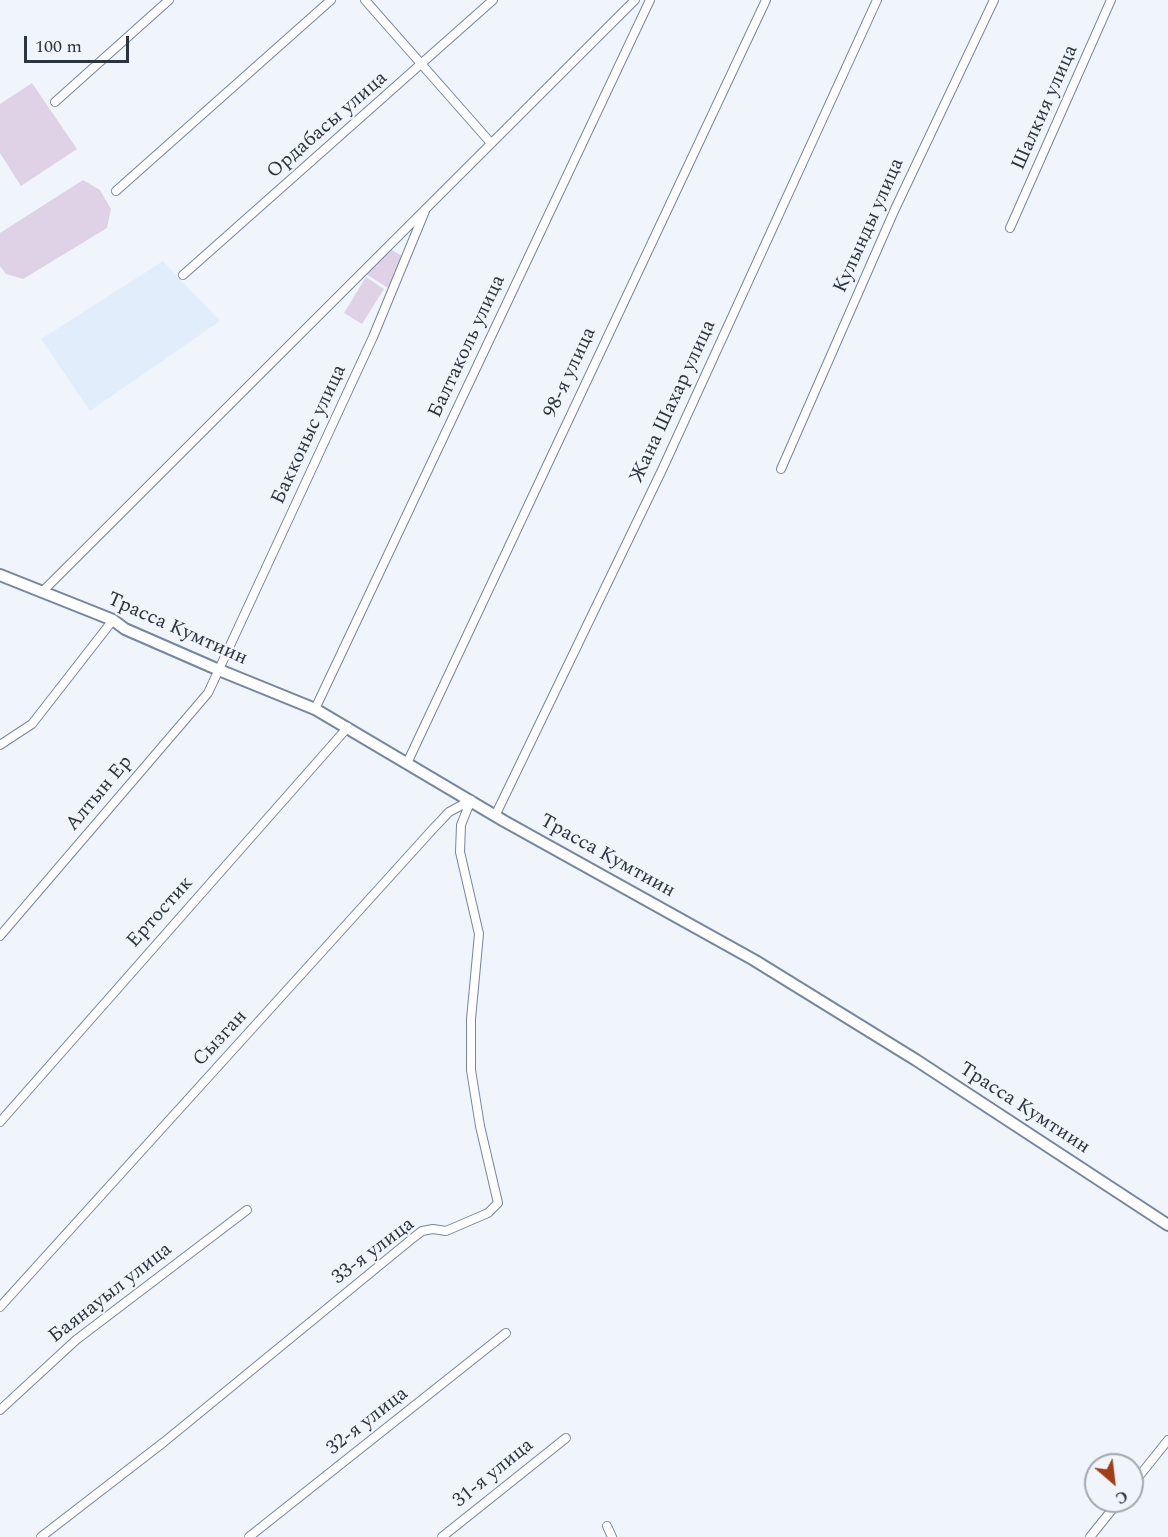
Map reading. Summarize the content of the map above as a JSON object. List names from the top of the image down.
{
  "streets": {
    "street": [
      "Шалкия улица",
      "Ордабасы улица",
      "Кулынды улица",
      "Балтаколь улица",
      "98-я улица",
      "Жана Шахар улица",
      "Бакконыс улица",
      "Трасса Кумтиин",
      "Алтын Ер",
      "Ертостик",
      "Сызган",
      "33-я улица",
      "Баянауыл улица",
      "32-я улица",
      "31-я улица"
    ]
  },
  "crossings": [
    ["Балтаколь улица", "Трасса Кумтиин"],
    ["98-я улица", "Трасса Кумтиин"],
    ["Жана Шахар улица", "Трасса Кумтиин"],
    ["Бакконыс улица", "Трасса Кумтиин"],
    ["Бакконыс улица", "Алтын Ер"],
    ["Трасса Кумтиин", "Алтын Ер"],
    ["Трасса Кумтиин", "Ертостик"],
    ["Трасса Кумтиин", "Сызган"],
    ["Трасса Кумтиин", "33-я улица"],
    ["Сызган", "33-я улица"]
  ],
  "scale_bar": "100 m",
  "north": "bottom right"
}
